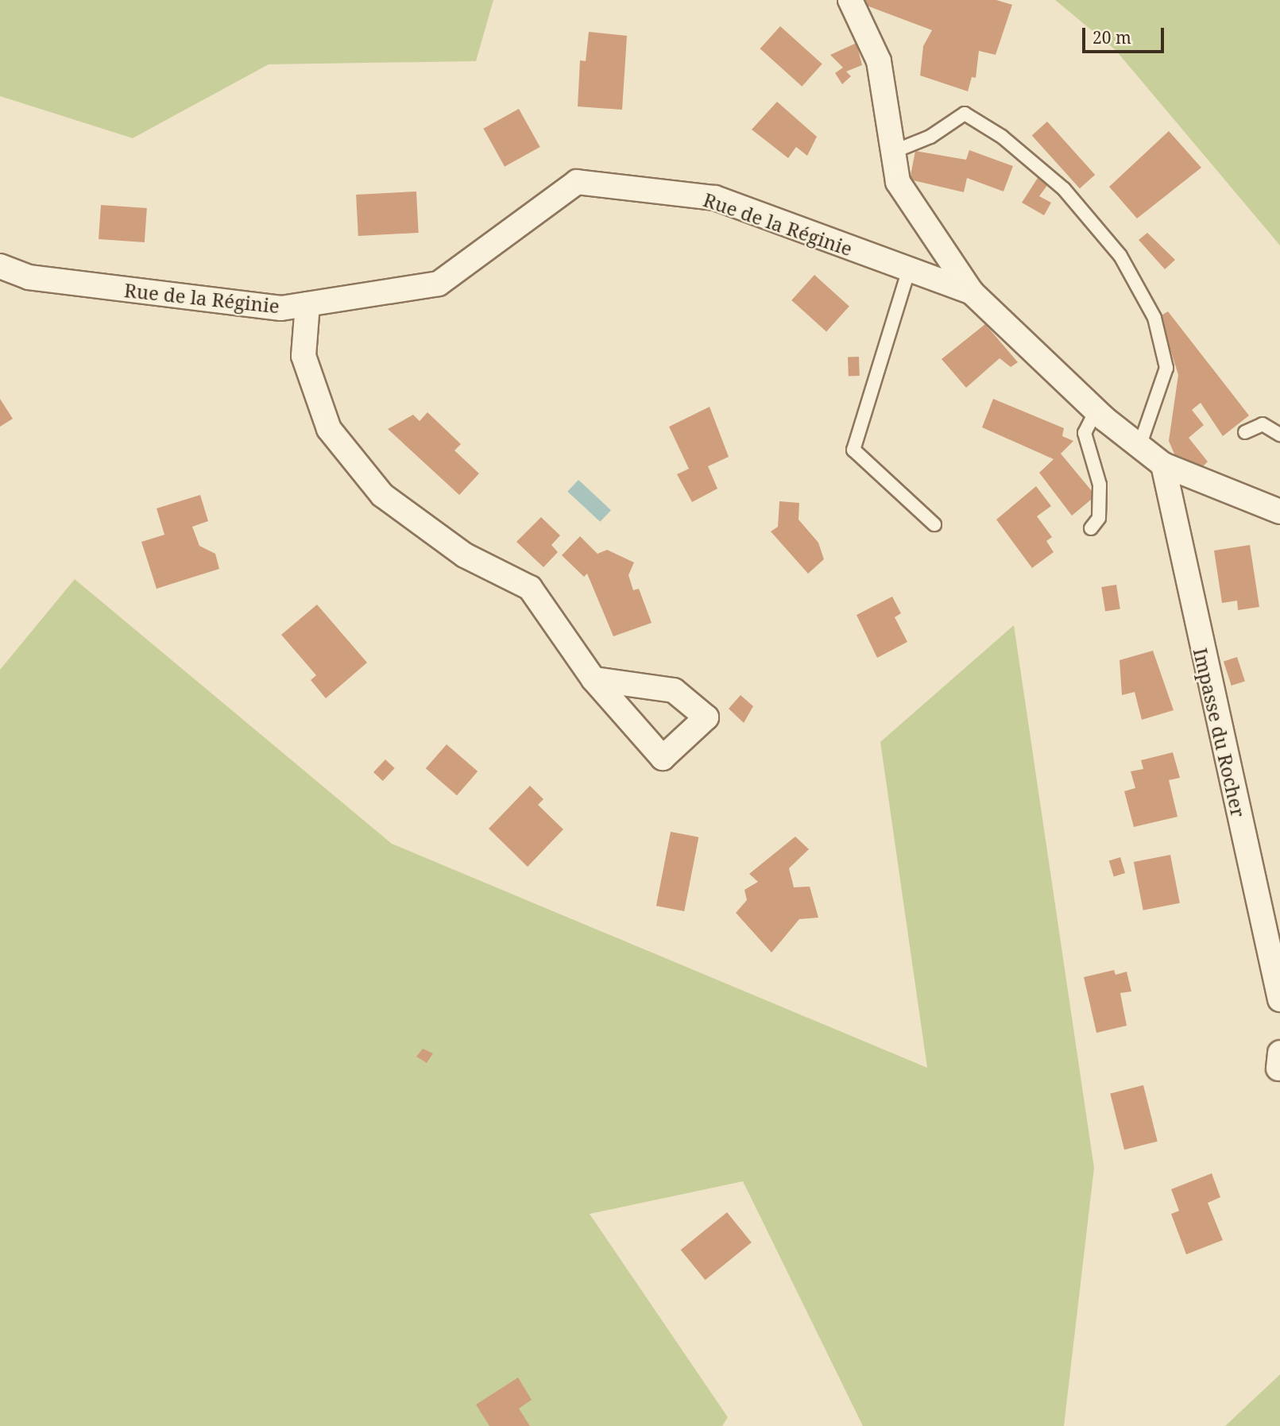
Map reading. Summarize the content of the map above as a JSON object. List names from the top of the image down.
{
  "streets": {
    "street": ["Rue de la Réginie", "Impasse du Rocher"]
  },
  "crossings": [
    ["Rue de la Réginie", "Impasse du Rocher"]
  ],
  "scale_bar": "20 m"
}
